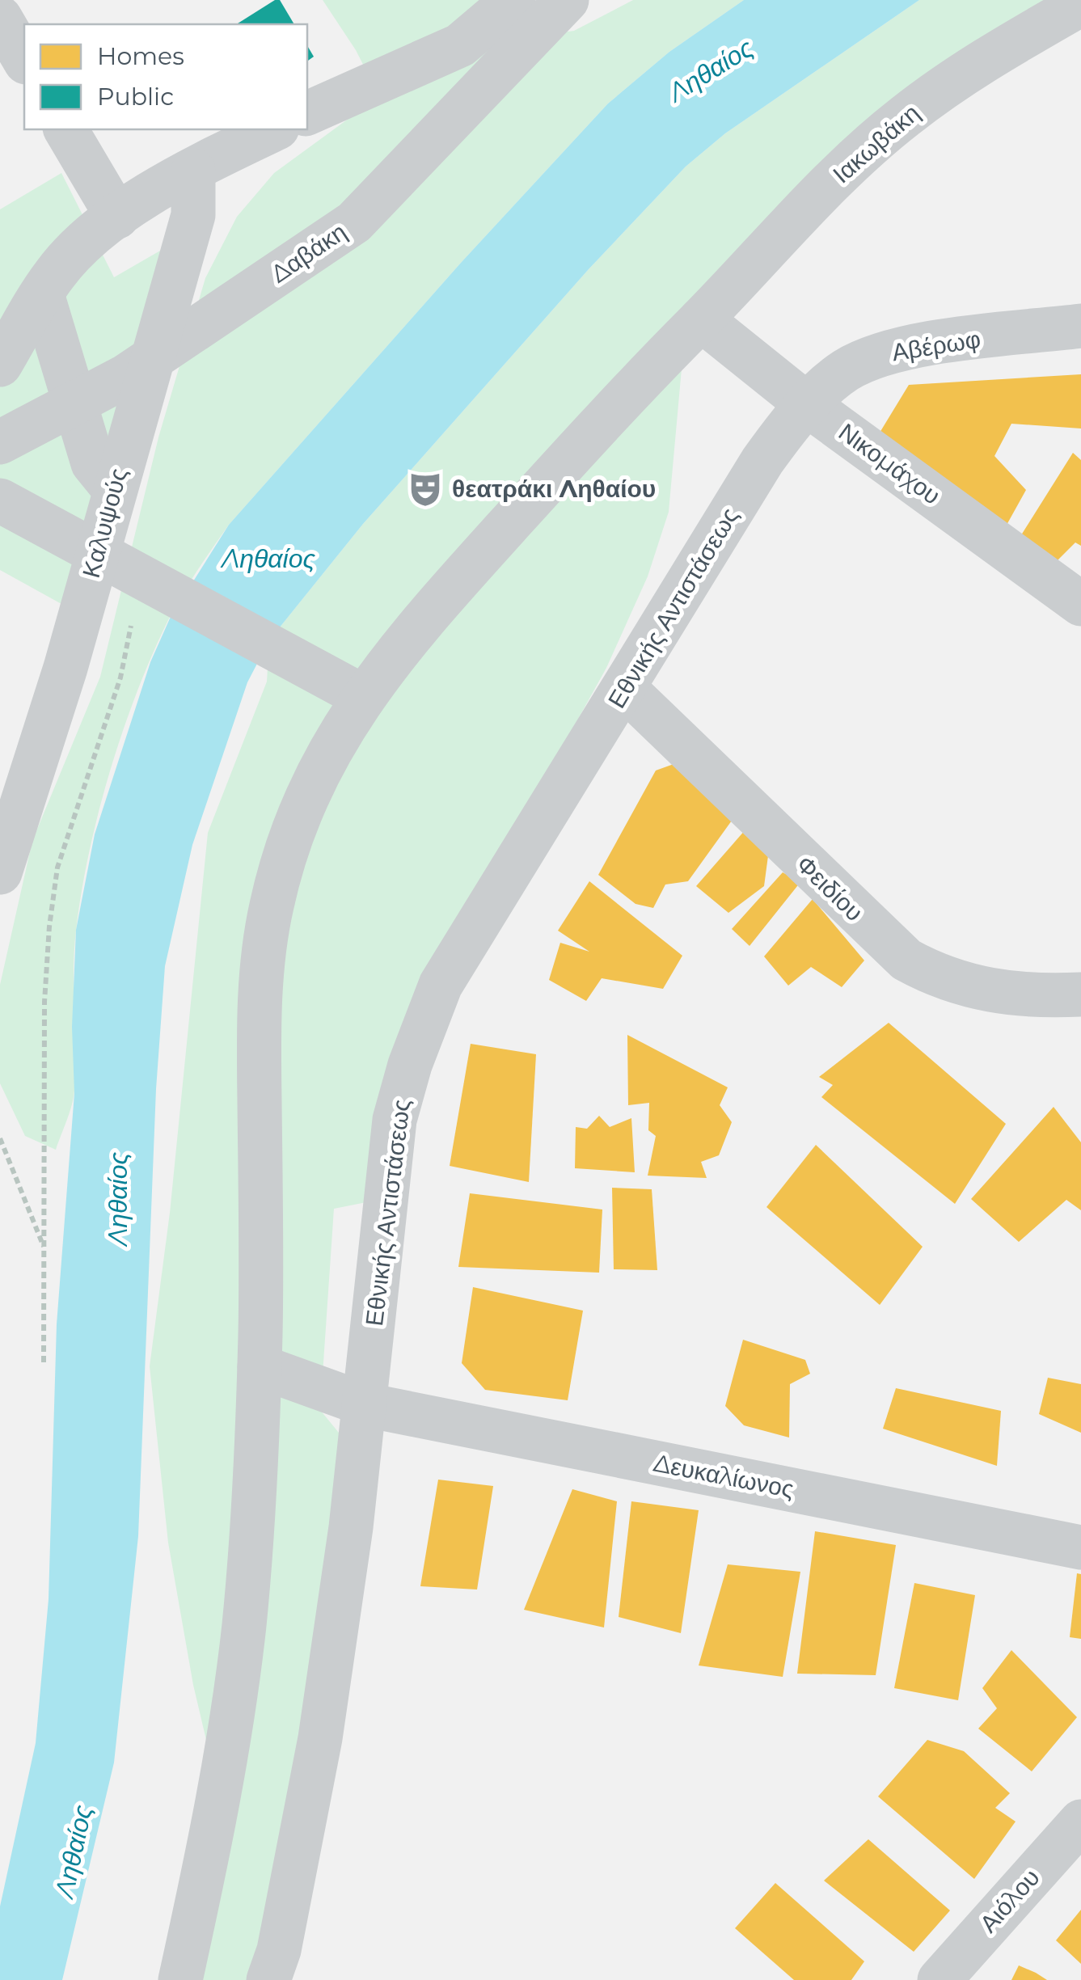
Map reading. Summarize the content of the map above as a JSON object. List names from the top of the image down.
{
  "streets": {
    "street": [
      "Ιακωβάκη",
      "Δαβάκη",
      "Αβέρωφ",
      "Νικομάχου",
      "Καλυψούς",
      "Εθνικής Αντιστάσεως",
      "Φειδίου",
      "Δευκαλίωνος",
      "Αιόλου"
    ]
  },
  "crossings": [
    ["Ιακωβάκη", "Νικομάχου"],
    ["Ιακωβάκη", "Δευκαλίωνος"],
    ["Δαβάκη", "Καλυψούς"],
    ["Αβέρωφ", "Νικομάχου"],
    ["Αβέρωφ", "Εθνικής Αντιστάσεως"],
    ["Νικομάχου", "Εθνικής Αντιστάσεως"],
    ["Εθνικής Αντιστάσεως", "Φειδίου"],
    ["Εθνικής Αντιστάσεως", "Δευκαλίωνος"]
  ],
  "water": ["Ληθαίος"],
  "places": {
    "theatre": ["θεατράκι Ληθαίου"]
  },
  "legend": ["Homes", "Public"]
}
